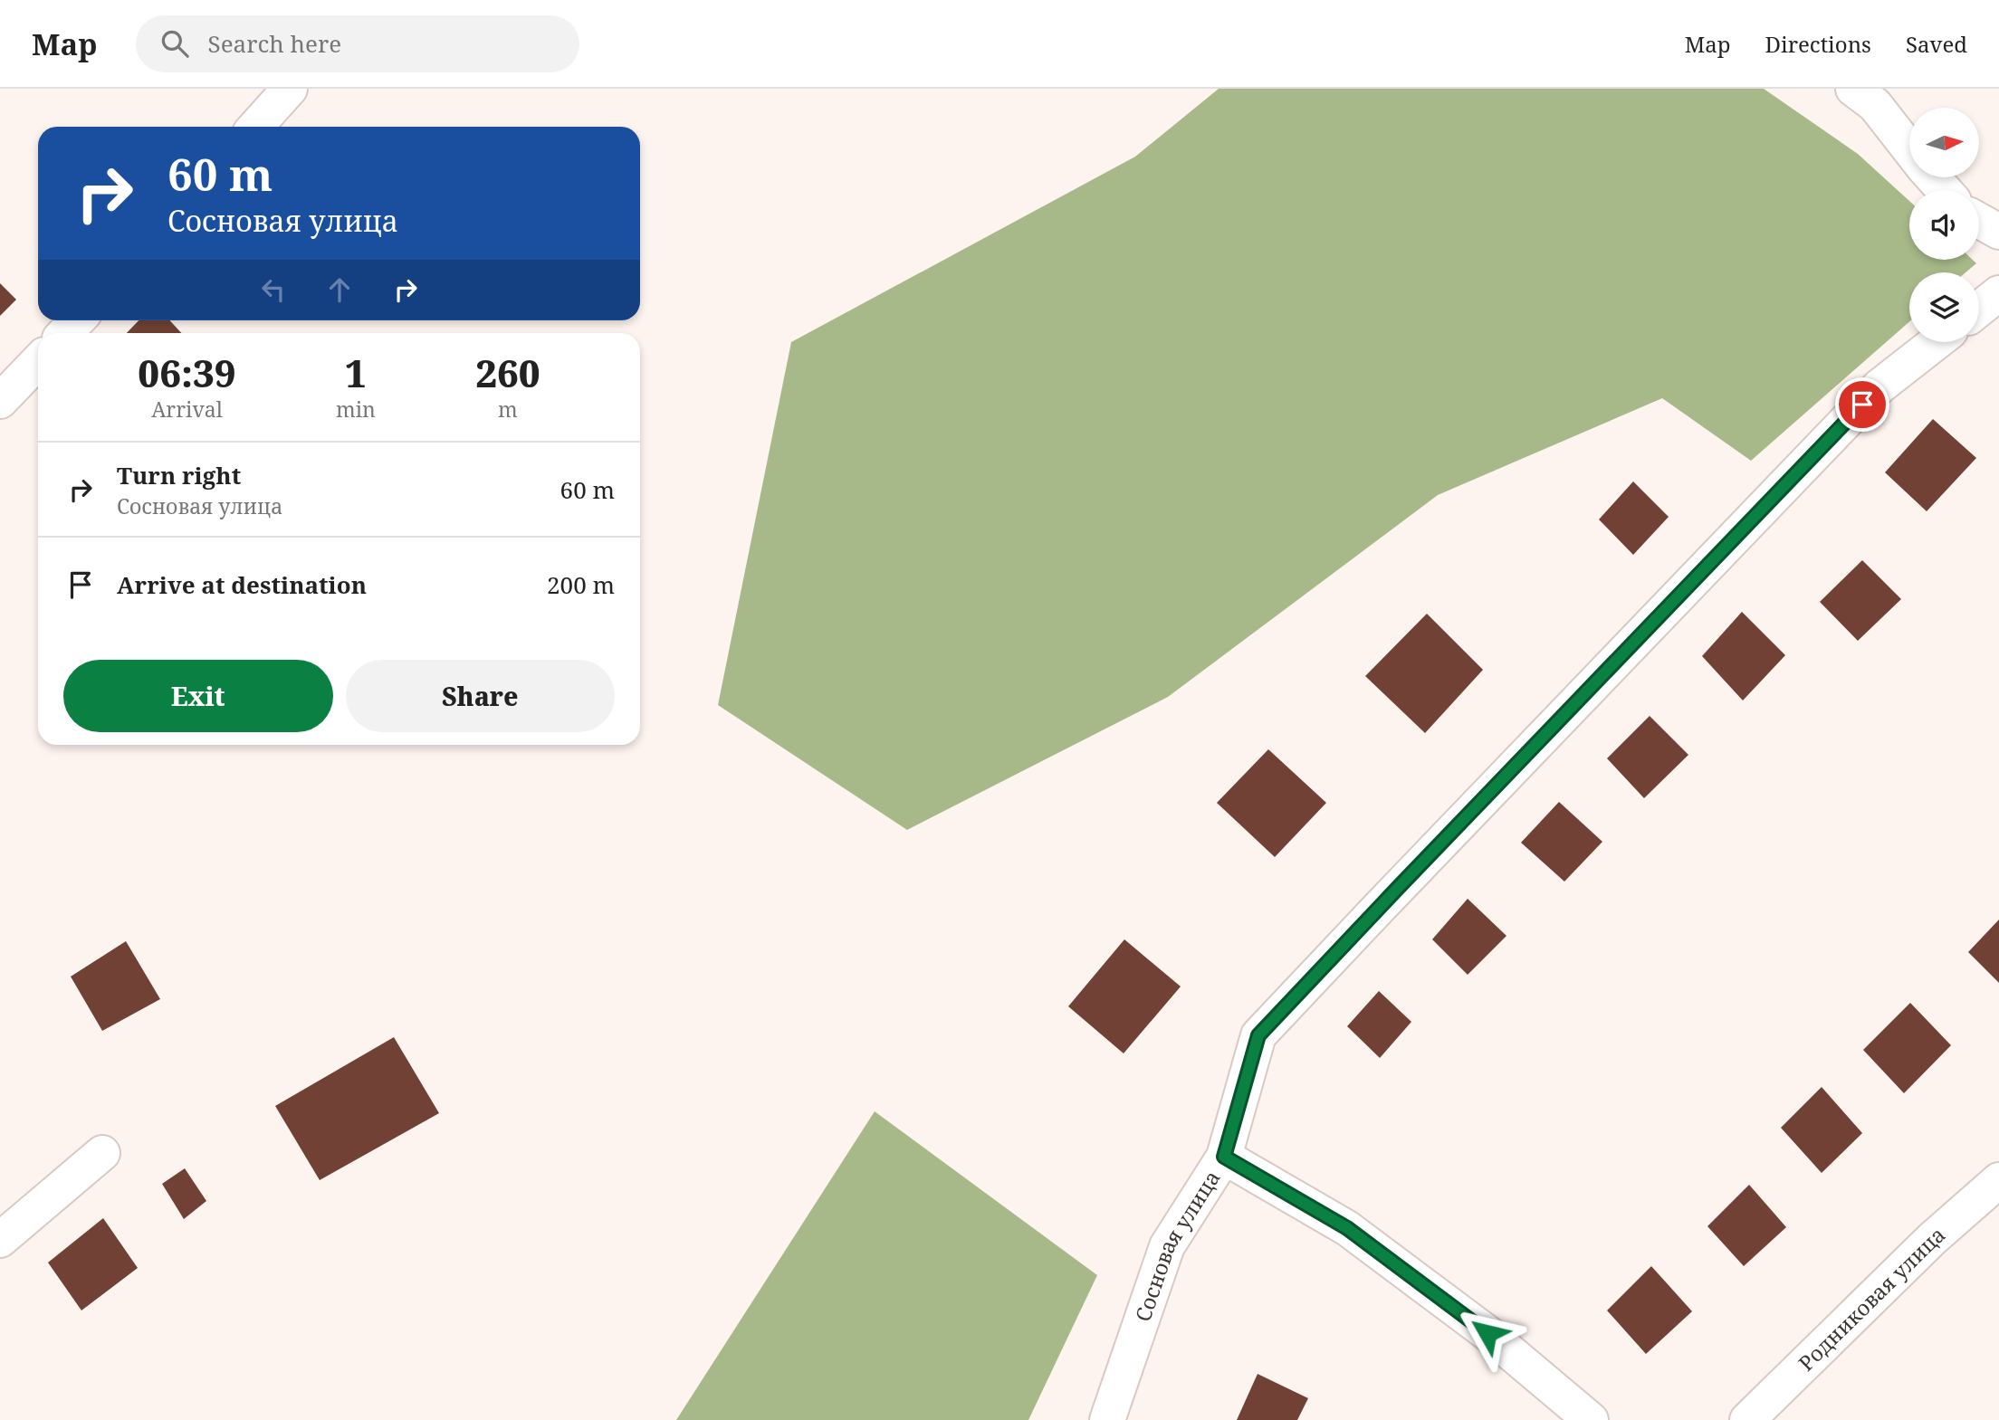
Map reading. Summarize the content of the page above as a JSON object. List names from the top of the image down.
{
  "streets": {
    "street": ["Сосновая улица", "Родниковая улица"]
  },
  "north": "right",
  "page": {
    "header": "Map",
    "search": "Search here",
    "nav": ["Map", "Directions", "Saved"],
    "turn": ["60 m", "Сосновая улица"],
    "eta": [
      "06:39",
      "Arrival",
      "1",
      "min",
      "260",
      "m"
    ],
    "list": [
      {
        "name": "Turn right",
        "note": "Сосновая улица",
        "value": "60 m"
      },
      {
        "name": "Arrive at destination",
        "value": "200 m"
      }
    ],
    "buttons": ["Exit", "Share"]
  }
}
